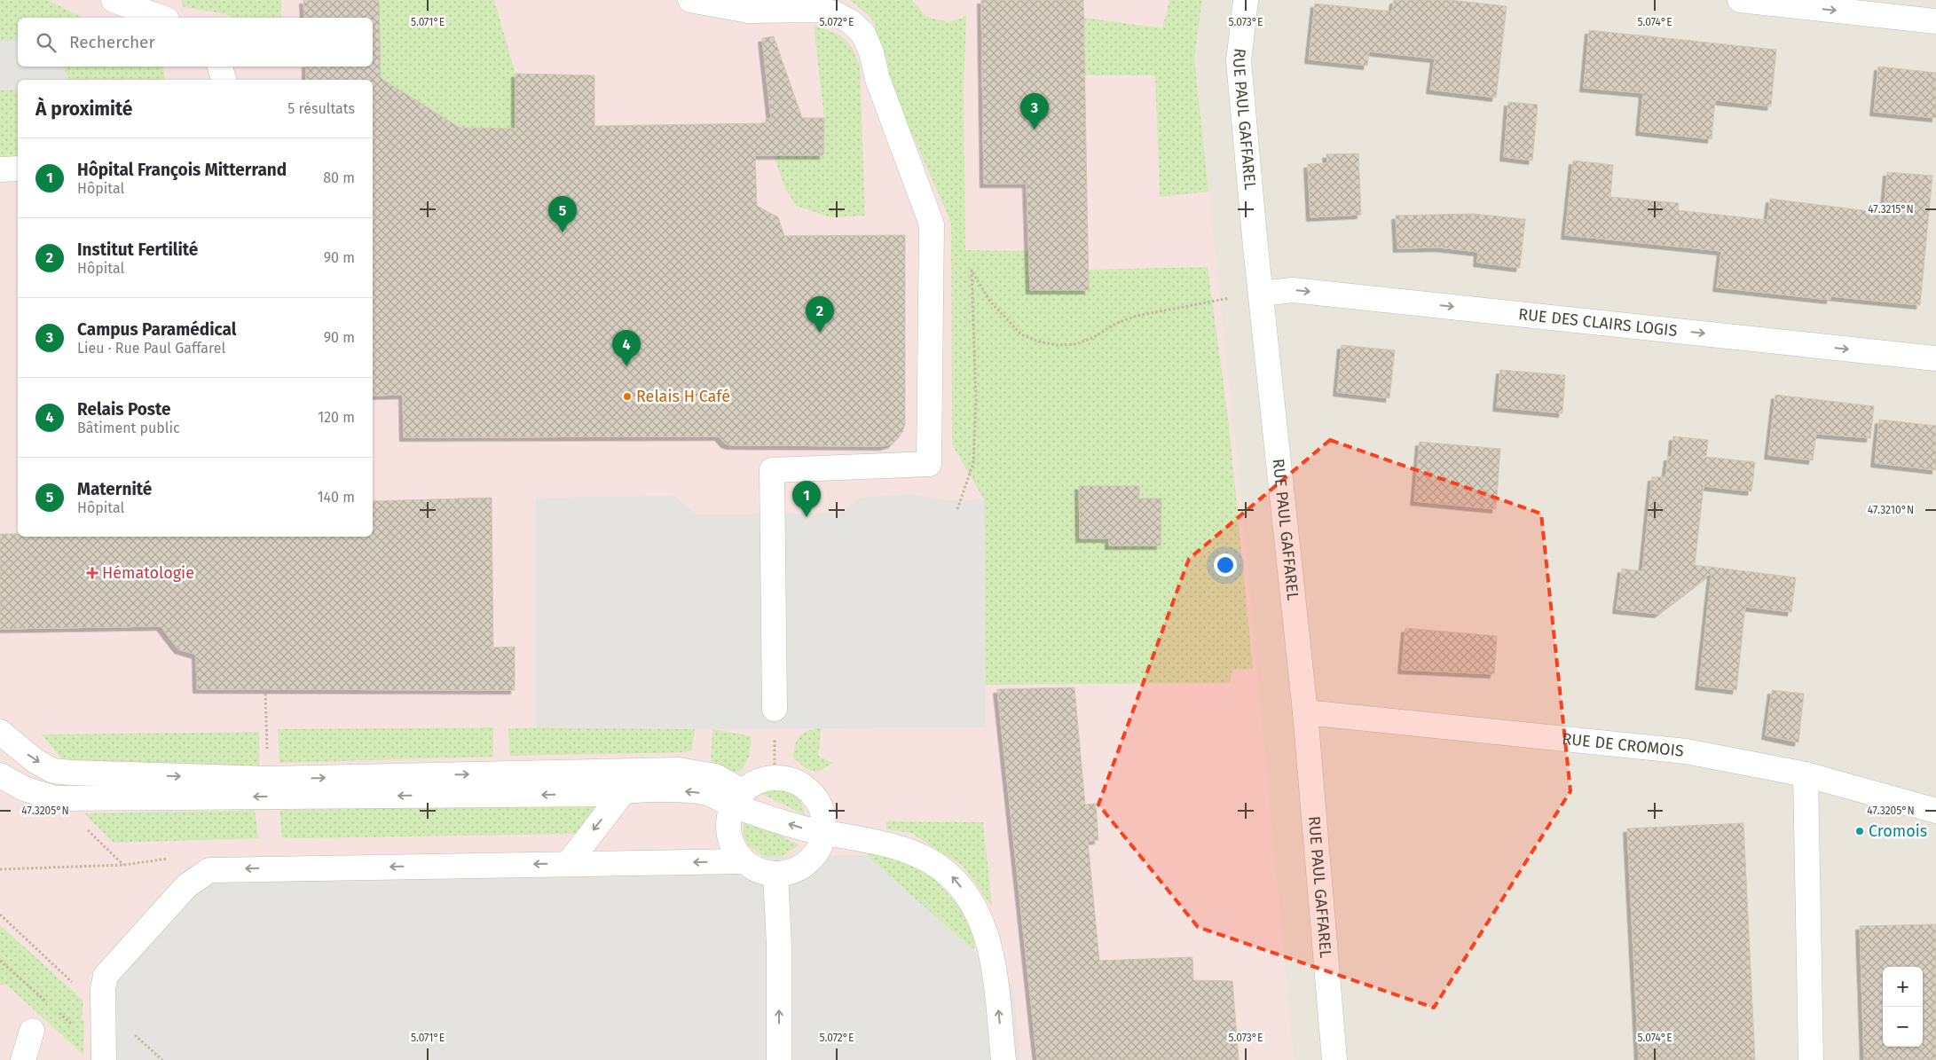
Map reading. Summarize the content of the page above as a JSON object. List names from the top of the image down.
{
  "streets": {
    "street": ["RUE PAUL GAFFAREL", "RUE DES CLAIRS LOGIS", "RUE DE CROMOIS"]
  },
  "crossings": [
    ["RUE PAUL GAFFAREL", "RUE DES CLAIRS LOGIS"],
    ["RUE PAUL GAFFAREL", "RUE DE CROMOIS"]
  ],
  "one_way": ["RUE DES CLAIRS LOGIS"],
  "places": {
    "other": ["Relais H Café", "Cromois"],
    "health": ["Hématologie"]
  },
  "page": {
    "search": "Rechercher",
    "heading": ["À proximité", "5 résultats"],
    "pins": [
      "3",
      "5",
      "2",
      "4",
      "1"
    ],
    "list": [
      {
        "mark": "1",
        "name": "Hôpital François Mitterrand",
        "note": "Hôpital",
        "value": "80 m"
      },
      {
        "mark": "2",
        "name": "Institut Fertilité",
        "note": "Hôpital",
        "value": "90 m"
      },
      {
        "mark": "3",
        "name": "Campus Paramédical",
        "note": "Lieu · Rue Paul Gaffarel",
        "value": "90 m"
      },
      {
        "mark": "4",
        "name": "Relais Poste",
        "note": "Bâtiment public",
        "value": "120 m"
      },
      {
        "mark": "5",
        "name": "Maternité",
        "note": "Hôpital",
        "value": "140 m"
      }
    ],
    "map_buttons": ["+", "−"]
  },
  "coordinates": [
    "5.071°E",
    "5.072°E",
    "5.073°E",
    "5.074°E",
    "47.3215°N",
    "47.3210°N",
    "47.3205°N"
  ]
}
